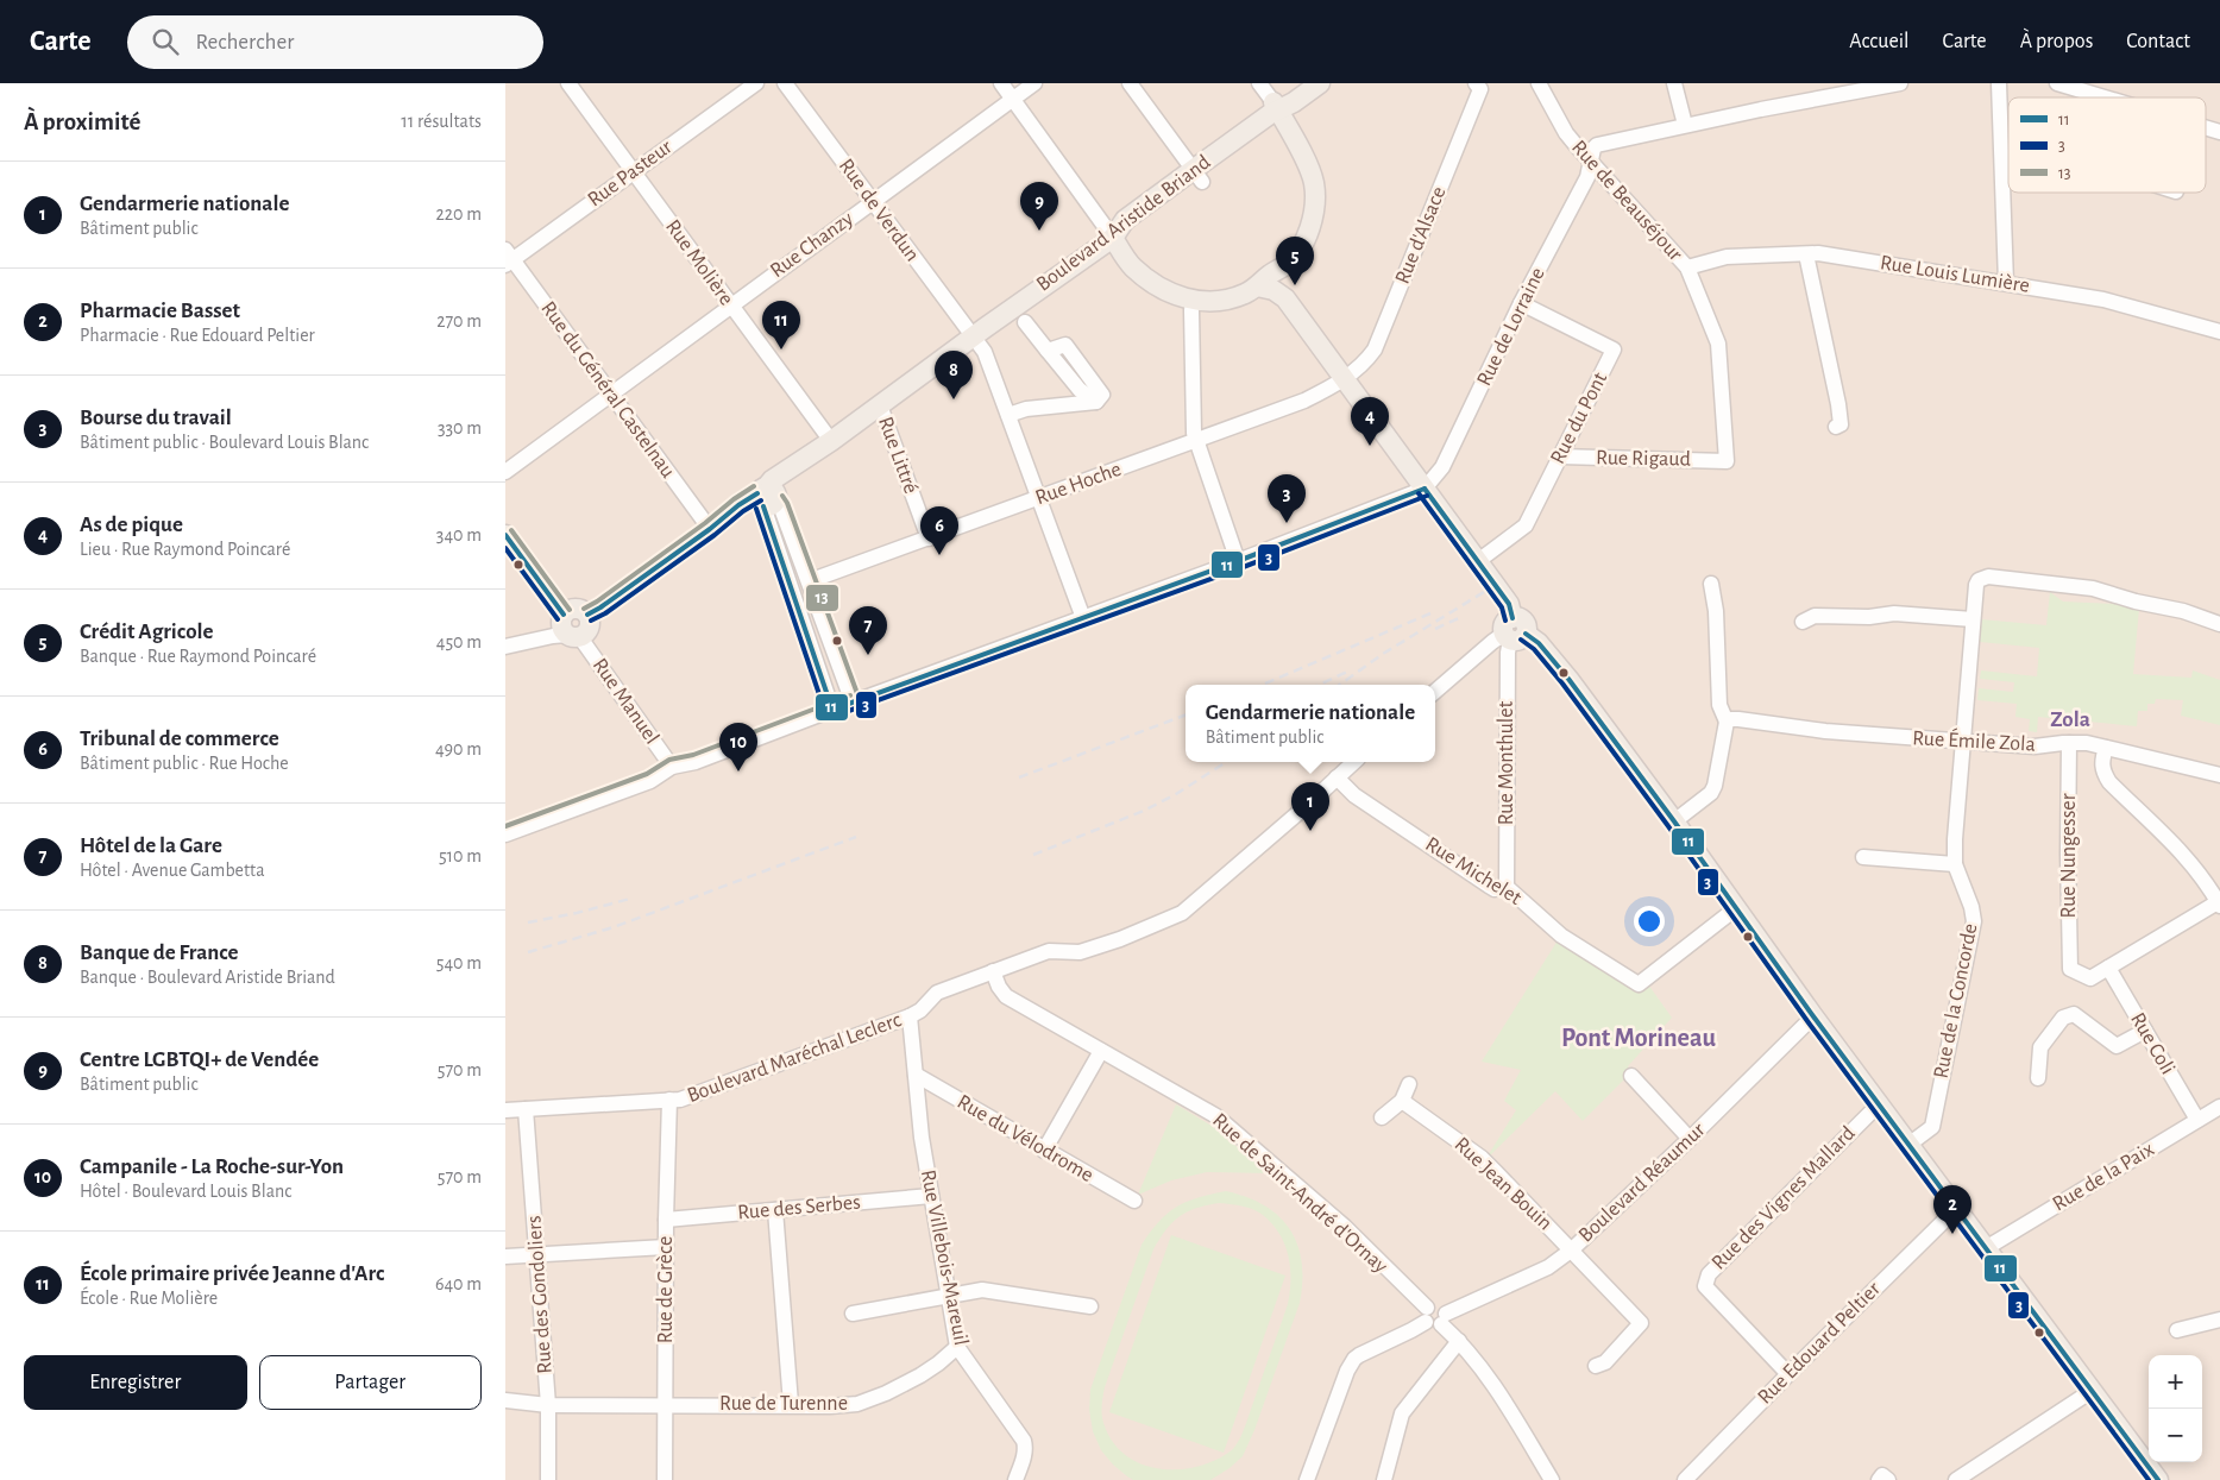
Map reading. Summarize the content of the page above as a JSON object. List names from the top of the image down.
{
  "streets": {
    "main road": ["Boulevard Aristide Briand"],
    "street": [
      "Rue Pasteur",
      "Rue de Beauséjour",
      "Rue de Verdun",
      "Rue d'Alsace",
      "Rue Chanzy",
      "Rue Molière",
      "Rue Louis Lumière",
      "Rue de Lorraine",
      "Rue du Général Castelnau",
      "Rue du Pont",
      "Rue Littré",
      "Rue Rigaud",
      "Rue Hoche",
      "Rue Manuel",
      "Rue Émile Zola",
      "Rue Monthulet",
      "Rue Nungesser",
      "Rue Michelet",
      "Rue de la Concorde",
      "Rue Coli",
      "Boulevard Maréchal Leclerc",
      "Rue du Vélodrome",
      "Rue de la Paix",
      "Boulevard Réaumur",
      "Rue Jean Bouin",
      "Rue de Saint-André d'Ornay",
      "Rue des Vignes Mallard",
      "Rue des Serbes",
      "Rue Villebois-Mareuil",
      "Rue de Grèce",
      "Rue des Gondoliers",
      "Rue Edouard Peltier",
      "Rue de Turenne"
    ]
  },
  "crossings": [
    ["Rue Pasteur", "Rue Molière"],
    ["Rue Pasteur", "Rue du Général Castelnau"],
    ["Rue de Beauséjour", "Rue Louis Lumière"],
    ["Rue de Beauséjour", "Rue de Lorraine"],
    ["Rue de Beauséjour", "Rue Rigaud"],
    ["Rue de Verdun", "Boulevard Aristide Briand"],
    ["Rue de Verdun", "Rue Chanzy"],
    ["Rue de Verdun", "Rue Hoche"],
    ["Boulevard Aristide Briand", "Rue Molière"],
    ["Boulevard Aristide Briand", "Rue du Général Castelnau"],
    ["Boulevard Aristide Briand", "Rue Littré"],
    ["Boulevard Aristide Briand", "Rue Manuel"],
    ["Rue d'Alsace", "Rue Hoche"],
    ["Rue Chanzy", "Rue Molière"],
    ["Rue Chanzy", "Rue du Général Castelnau"],
    ["Rue de Lorraine", "Rue du Pont"],
    ["Rue du Pont", "Rue Rigaud"],
    ["Rue Littré", "Rue Hoche"],
    ["Rue Émile Zola", "Rue Nungesser"],
    ["Rue Émile Zola", "Rue de la Concorde"],
    ["Rue Monthulet", "Rue Michelet"],
    ["Rue Nungesser", "Rue Coli"],
    ["Rue Michelet", "Boulevard Maréchal Leclerc"],
    ["Rue Coli", "Rue de la Paix"],
    ["Boulevard Maréchal Leclerc", "Rue de Saint-André d'Ornay"],
    ["Boulevard Maréchal Leclerc", "Rue Villebois-Mareuil"],
    ["Boulevard Maréchal Leclerc", "Rue de Grèce"],
    ["Boulevard Maréchal Leclerc", "Rue des Gondoliers"],
    ["Rue du Vélodrome", "Rue Villebois-Mareuil"],
    ["Boulevard Réaumur", "Rue Jean Bouin"],
    ["Rue des Vignes Mallard", "Rue Edouard Peltier"],
    ["Rue des Serbes", "Rue Villebois-Mareuil"],
    ["Rue des Serbes", "Rue de Grèce"],
    ["Rue Villebois-Mareuil", "Rue de Turenne"],
    ["Rue de Grèce", "Rue de Turenne"],
    ["Rue des Gondoliers", "Rue de Turenne"]
  ],
  "districts": ["Zola", "Pont Morineau"],
  "lines": ["transit line 13", "transit line 11", "transit line 3"],
  "legend": ["11", "3", "13"],
  "page": {
    "header": "Carte",
    "search": "Rechercher",
    "nav": [
      "Accueil",
      "Carte",
      "À propos",
      "Contact"
    ],
    "heading": ["À proximité", "11 résultats"],
    "list": [
      {
        "mark": "1",
        "name": "Gendarmerie nationale",
        "note": "Bâtiment public",
        "value": "220 m"
      },
      {
        "mark": "2",
        "name": "Pharmacie Basset",
        "note": "Pharmacie · Rue Edouard Peltier",
        "value": "270 m"
      },
      {
        "mark": "3",
        "name": "Bourse du travail",
        "note": "Bâtiment public · Boulevard Louis Blanc",
        "value": "330 m"
      },
      {
        "mark": "4",
        "name": "As de pique",
        "note": "Lieu · Rue Raymond Poincaré",
        "value": "340 m"
      },
      {
        "mark": "5",
        "name": "Crédit Agricole",
        "note": "Banque · Rue Raymond Poincaré",
        "value": "450 m"
      },
      {
        "mark": "6",
        "name": "Tribunal de commerce",
        "note": "Bâtiment public · Rue Hoche",
        "value": "490 m"
      },
      {
        "mark": "7",
        "name": "Hôtel de la Gare",
        "note": "Hôtel · Avenue Gambetta",
        "value": "510 m"
      },
      {
        "mark": "8",
        "name": "Banque de France",
        "note": "Banque · Boulevard Aristide Briand",
        "value": "540 m"
      },
      {
        "mark": "9",
        "name": "Centre LGBTQI+ de Vendée",
        "note": "Bâtiment public",
        "value": "570 m"
      },
      {
        "mark": "10",
        "name": "Campanile - La Roche-sur-Yon",
        "note": "Hôtel · Boulevard Louis Blanc",
        "value": "570 m"
      },
      {
        "mark": "11",
        "name": "École primaire privée Jeanne d'Arc",
        "note": "École · Rue Molière",
        "value": "640 m"
      }
    ],
    "pins": [
      "9",
      "5",
      "11",
      "8",
      "4",
      "3",
      "6",
      "7",
      "10",
      "1",
      "2"
    ],
    "popup": ["Gendarmerie nationale", "Bâtiment public"],
    "buttons": ["Enregistrer", "Partager"],
    "map_buttons": ["+", "−"]
  }
}
